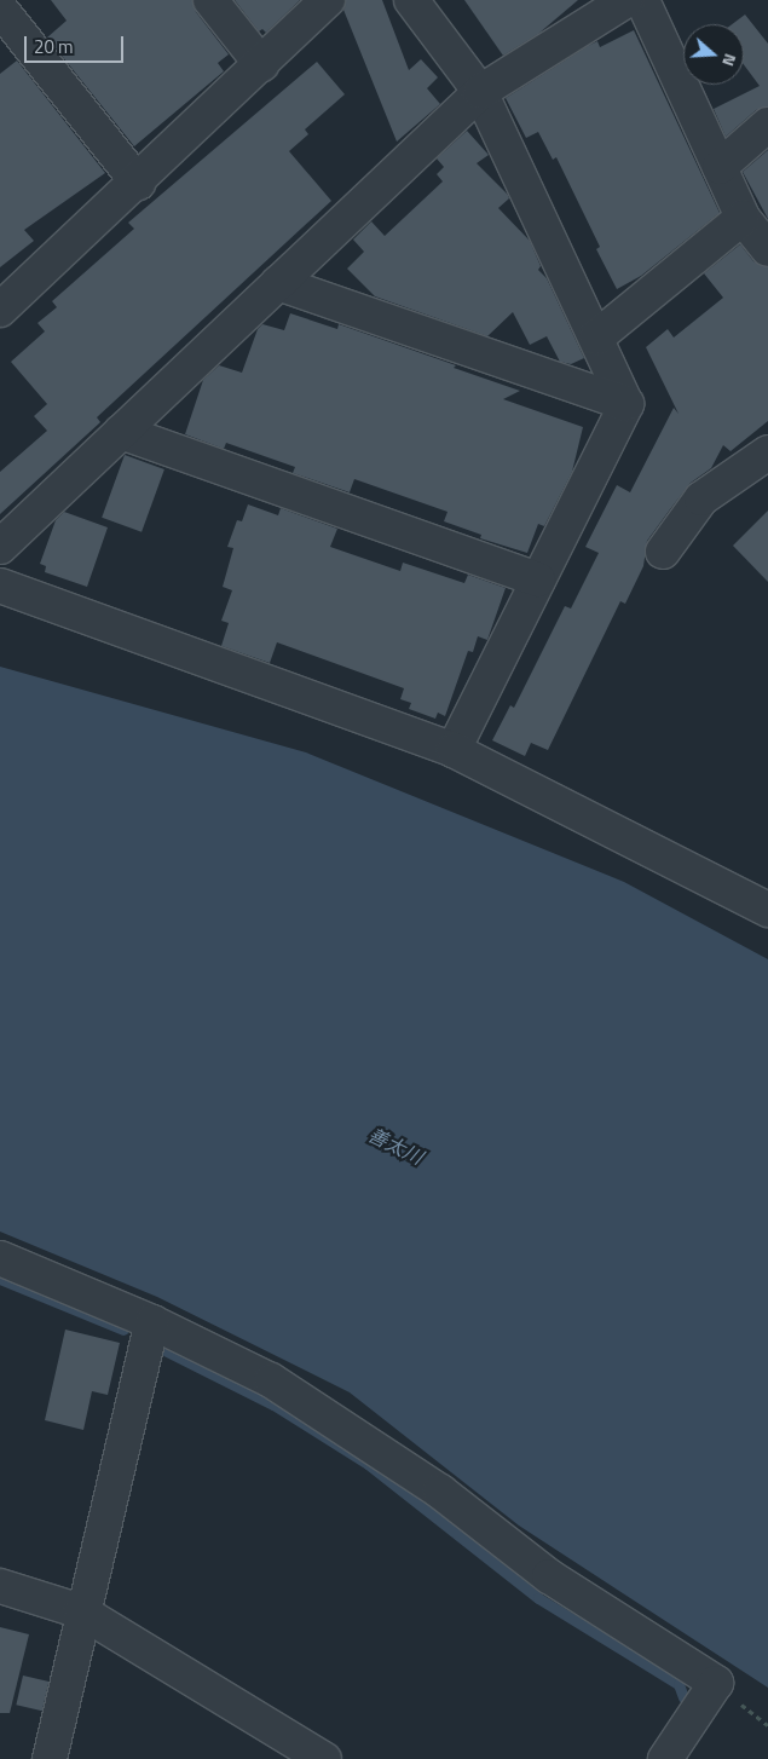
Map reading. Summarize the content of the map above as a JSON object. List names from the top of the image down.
{
  "water": ["善太川"],
  "scale_bar": "20 m",
  "north": "right"
}
